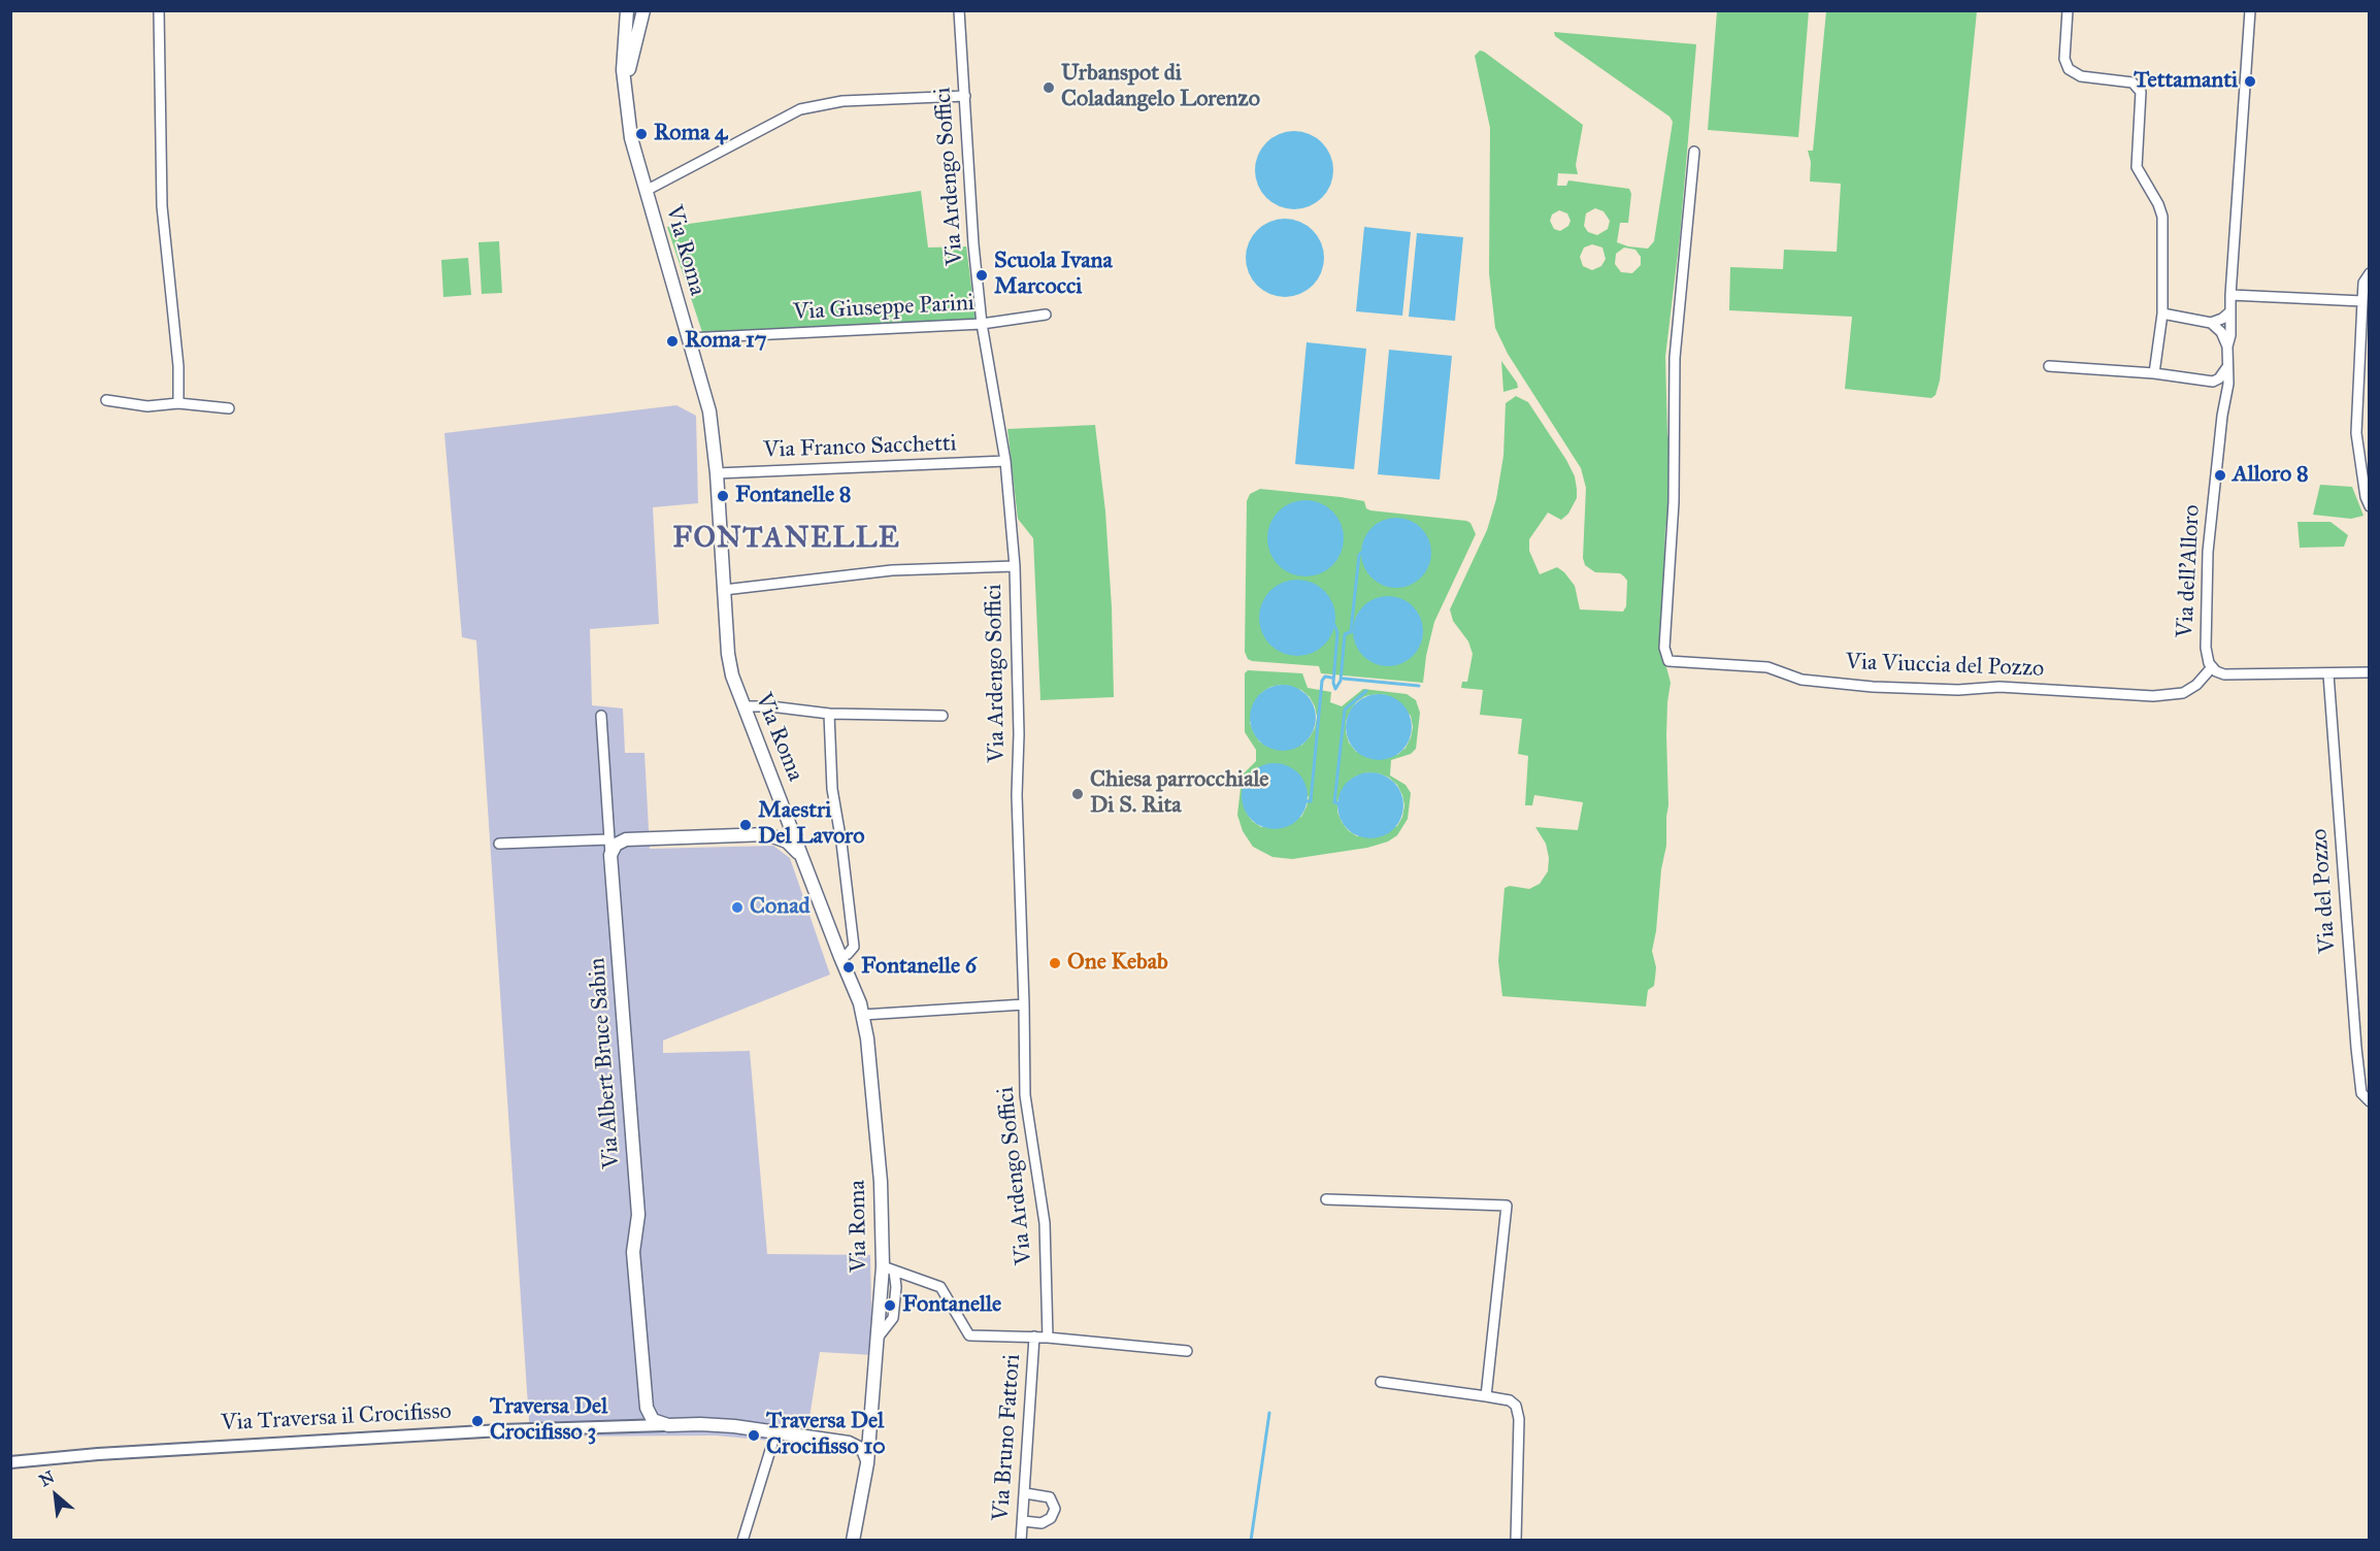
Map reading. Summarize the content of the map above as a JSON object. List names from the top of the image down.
{
  "streets": {
    "main road": ["Via Roma", "Via Albert Bruce Sabin", "Via Traversa il Crocifisso"],
    "street": [
      "Via Ardengo Soffici",
      "Via Giuseppe Parini",
      "Via Franco Sacchetti",
      "Via dell'Alloro",
      "Via Viuccia del Pozzo",
      "Via del Pozzo",
      "Via Bruno Fattori"
    ]
  },
  "crossings": [
    ["Via Ardengo Soffici", "Via Giuseppe Parini"],
    ["Via Ardengo Soffici", "Via Franco Sacchetti"],
    ["Via Roma", "Via Giuseppe Parini"],
    ["Via Roma", "Via Franco Sacchetti"],
    ["Via dell'Alloro", "Via Viuccia del Pozzo"],
    ["Via dell'Alloro", "Via del Pozzo"]
  ],
  "districts": ["FONTANELLE"],
  "places": [
    "Tettamanti",
    "Urbanspot di Coladangelo Lorenzo",
    "Roma 4",
    "Scuola Ivana Marcocci",
    "Roma 17",
    "Alloro 8",
    "Fontanelle 8",
    "Chiesa parrocchiale Di S. Rita",
    "Maestri Del Lavoro",
    "Conad",
    "One Kebab",
    "Fontanelle 6",
    "Fontanelle",
    "Traversa Del Crocifisso 3",
    "Traversa Del Crocifisso 10"
  ],
  "north": "top left"
}
